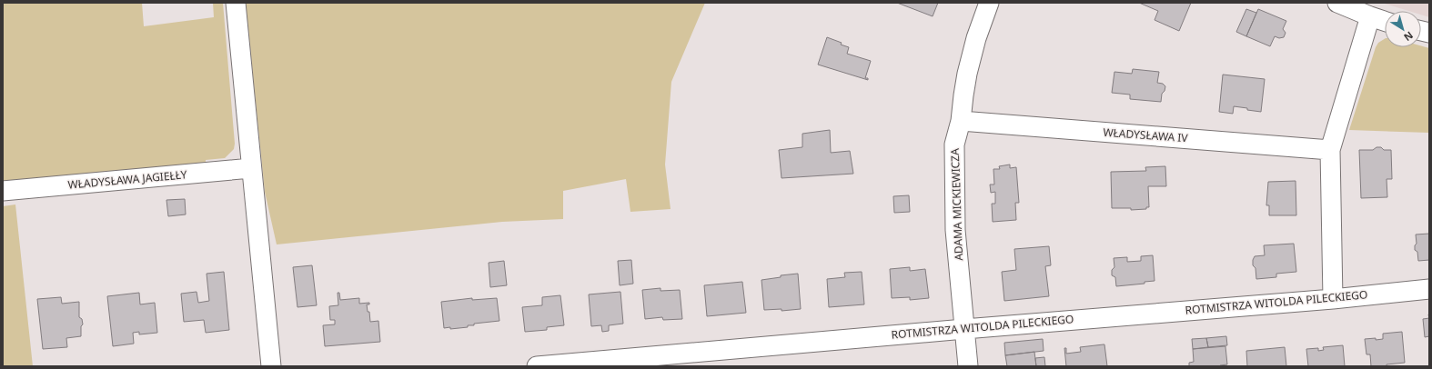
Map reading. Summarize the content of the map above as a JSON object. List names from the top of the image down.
{
  "streets": {
    "street": [
      "WŁADYSŁAWA IV",
      "WŁADYSŁAWA JAGIEŁŁY",
      "ADAMA MICKIEWICZA",
      "ROTMISTRZA WITOLDA PILECKIEGO"
    ]
  },
  "crossings": [
    ["WŁADYSŁAWA IV", "ADAMA MICKIEWICZA"],
    ["ADAMA MICKIEWICZA", "ROTMISTRZA WITOLDA PILECKIEGO"]
  ],
  "north": "bottom right"
}
